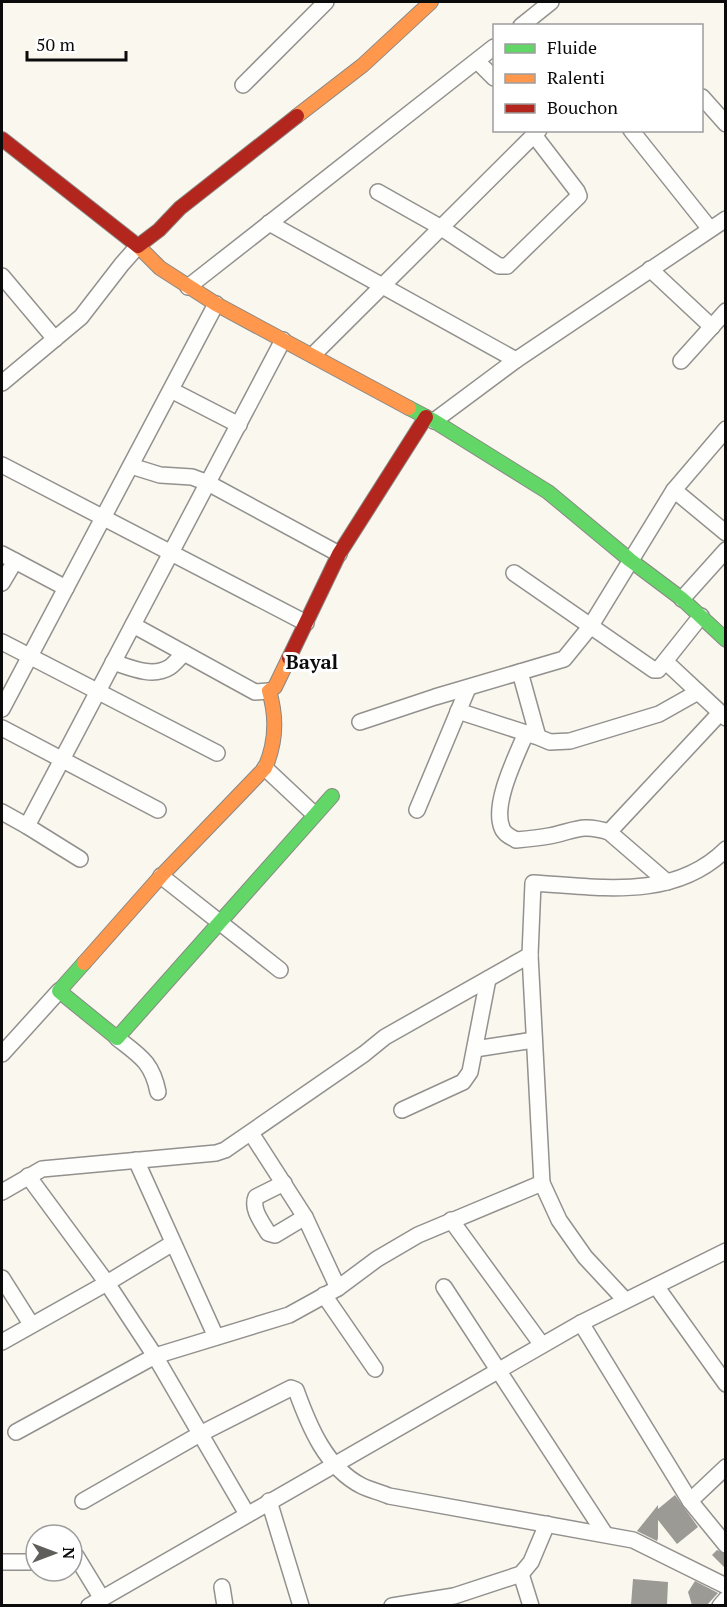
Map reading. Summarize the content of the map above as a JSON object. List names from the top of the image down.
{
  "districts": ["Bayal"],
  "legend": ["Fluide", "Ralenti", "Bouchon"],
  "scale_bar": "50 m",
  "north": "right"
}
